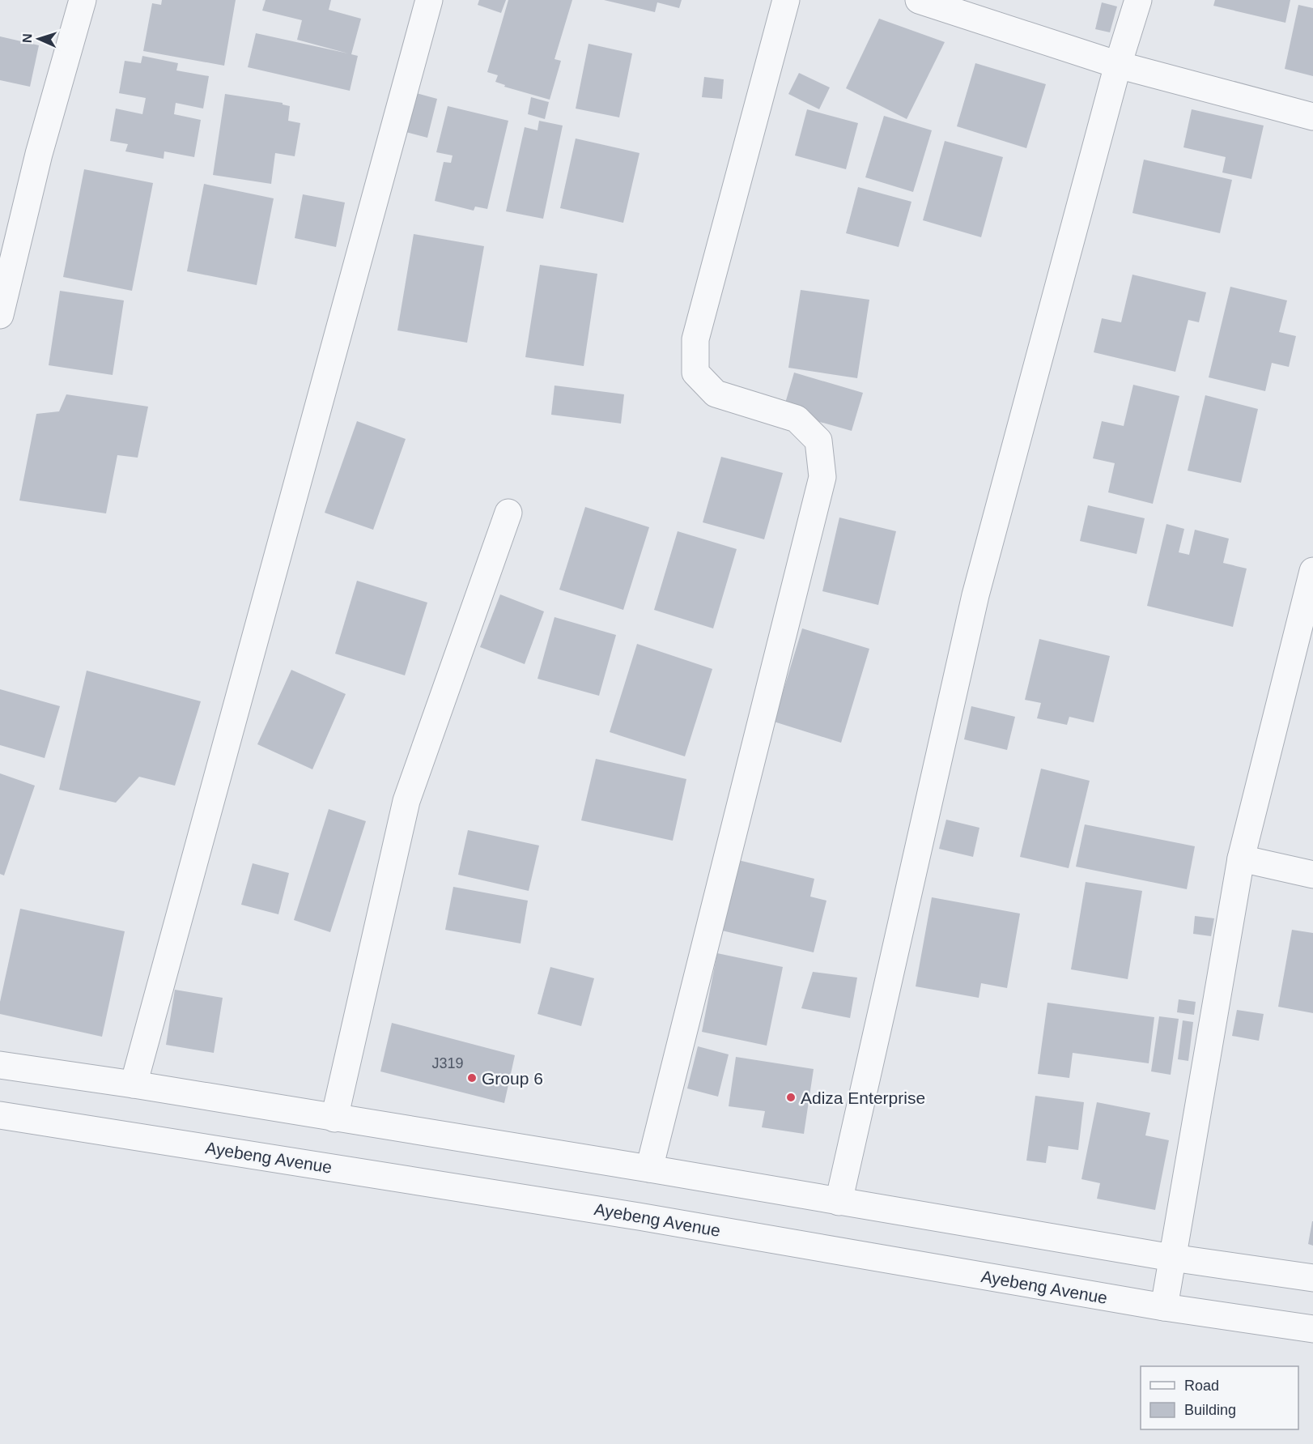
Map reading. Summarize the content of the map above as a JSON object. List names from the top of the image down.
{
  "streets": {
    "street": ["Ayebeng Avenue"]
  },
  "places": ["Group 6", "Adiza Enterprise"],
  "house_numbers": ["J319"],
  "legend": ["Road", "Building"],
  "north": "left"
}
